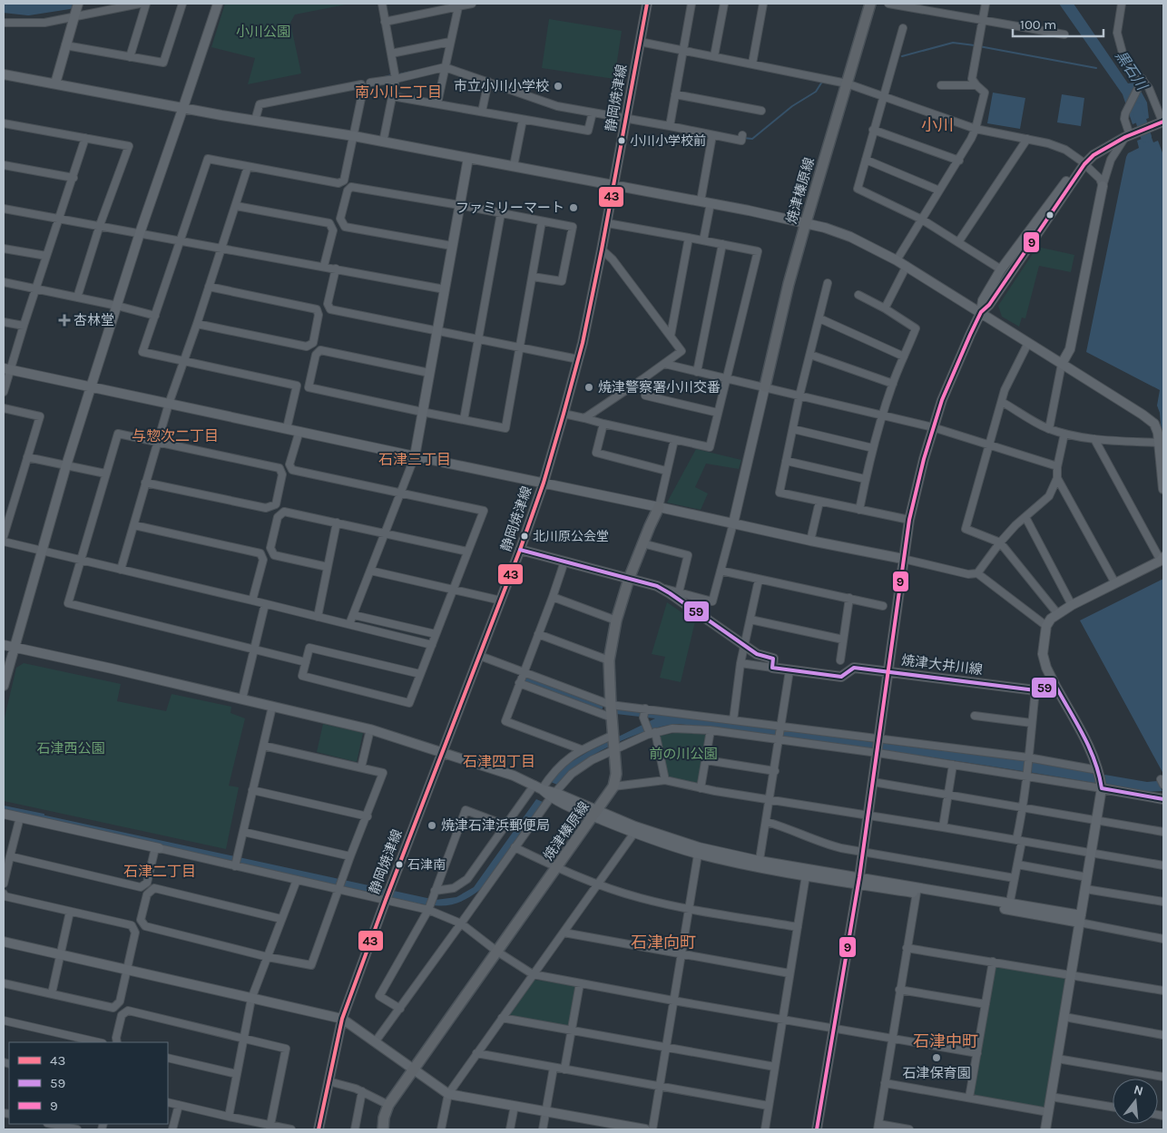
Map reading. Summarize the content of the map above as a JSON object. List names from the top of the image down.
{
  "streets": {
    "main road": ["焼津榛原線"],
    "street": ["静岡焼津線", "焼津大井川線"]
  },
  "districts": [
    "南小川二丁目",
    "小川",
    "与惣次二丁目",
    "石津三丁目",
    "石津四丁目",
    "石津二丁目",
    "石津向町",
    "石津中町"
  ],
  "water": ["黒石川"],
  "parks": ["小川公園", "石津西公園", "前の川公園"],
  "places": {
    "other": [
      "市立小川小学校",
      "小川小学校前",
      "ファミリーマート",
      "焼津警察署小川交番",
      "北川原公会堂",
      "焼津石津浜郵便局",
      "石津南",
      "石津保育園"
    ],
    "health": ["杏林堂"]
  },
  "lines": ["transit line 43", "transit line 9", "transit line 59"],
  "legend": ["43", "59", "9"],
  "scale_bar": "100 m",
  "north": "top"
}
